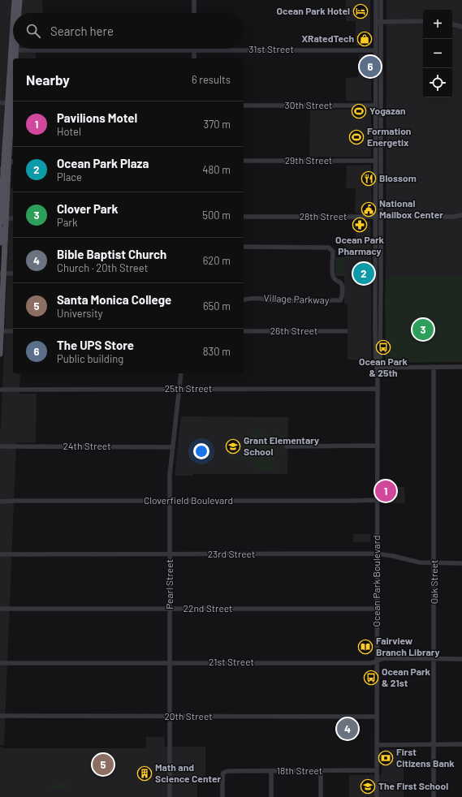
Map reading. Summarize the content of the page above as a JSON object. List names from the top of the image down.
{
  "streets": {
    "street": [
      "31st Street",
      "30th Street",
      "29th Street",
      "28th Street",
      "Village Parkway",
      "26th Street",
      "25th Street",
      "24th Street",
      "Cloverfield Boulevard",
      "23rd Street",
      "Ocean Park Boulevard",
      "Oak Street",
      "Pearl Street",
      "22nd Street",
      "21st Street",
      "20th Street",
      "18th Street"
    ]
  },
  "crossings": [
    ["31st Street", "Ocean Park Boulevard"],
    ["30th Street", "Ocean Park Boulevard"],
    ["29th Street", "Ocean Park Boulevard"],
    ["28th Street", "Ocean Park Boulevard"],
    ["25th Street", "Ocean Park Boulevard"],
    ["25th Street", "Pearl Street"],
    ["24th Street", "Pearl Street"],
    ["Cloverfield Boulevard", "Ocean Park Boulevard"],
    ["Cloverfield Boulevard", "Pearl Street"],
    ["23rd Street", "Ocean Park Boulevard"],
    ["23rd Street", "Oak Street"],
    ["23rd Street", "Pearl Street"],
    ["Ocean Park Boulevard", "22nd Street"],
    ["Ocean Park Boulevard", "21st Street"],
    ["Ocean Park Boulevard", "20th Street"],
    ["Ocean Park Boulevard", "18th Street"],
    ["Oak Street", "21st Street"],
    ["Pearl Street", "22nd Street"],
    ["Pearl Street", "21st Street"],
    ["Pearl Street", "20th Street"]
  ],
  "places": {
    "hotel": ["Ocean Park Hotel"],
    "shop": ["XRatedTech"],
    "sports": ["Yogazan", "Formation Energetix"],
    "restaurant": ["Blossom"],
    "public building": ["National Mailbox Center"],
    "pharmacy": ["Ocean Park Pharmacy"],
    "bus stop": ["Ocean Park & 25th", "Ocean Park & 21st"],
    "school or university": ["Grant Elementary School", "The First School"],
    "library": ["Fairview Branch Library"],
    "bank": ["First Citizens Bank"],
    "building": ["Math and Science Center"]
  },
  "page": {
    "map_buttons": ["+", "−"],
    "search": "Search here",
    "pins": [
      "6",
      "2",
      "3",
      "1",
      "4",
      "5"
    ],
    "heading": ["Nearby", "6 results"],
    "list": [
      {
        "mark": "1",
        "name": "Pavilions Motel",
        "note": "Hotel",
        "value": "370 m"
      },
      {
        "mark": "2",
        "name": "Ocean Park Plaza",
        "note": "Place",
        "value": "480 m"
      },
      {
        "mark": "3",
        "name": "Clover Park",
        "note": "Park",
        "value": "500 m"
      },
      {
        "mark": "4",
        "name": "Bible Baptist Church",
        "note": "Church · 20th Street",
        "value": "620 m"
      },
      {
        "mark": "5",
        "name": "Santa Monica College",
        "note": "University",
        "value": "650 m"
      },
      {
        "mark": "6",
        "name": "The UPS Store",
        "note": "Public building",
        "value": "830 m"
      }
    ]
  }
}
